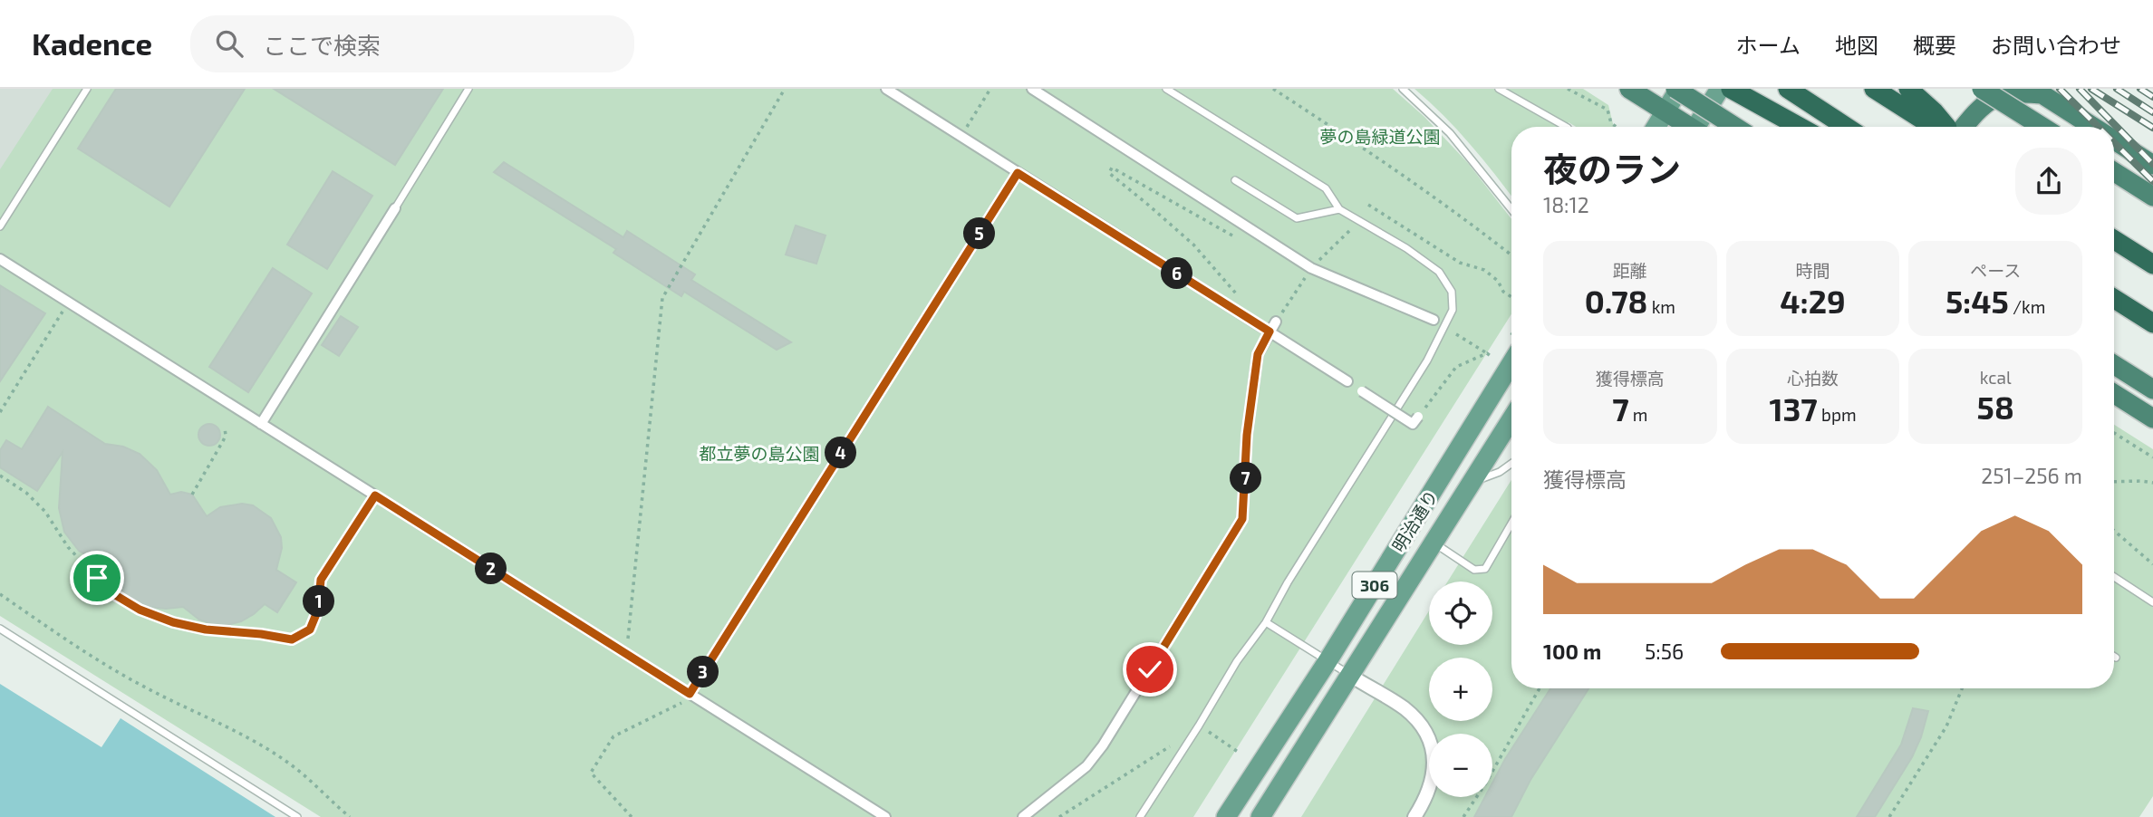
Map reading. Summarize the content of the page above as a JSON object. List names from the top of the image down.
{
  "streets": {
    "main road": ["明治通り", "306"]
  },
  "parks": ["夢の島緑道公園", "都立夢の島公園"],
  "page": {
    "header": "Kadence",
    "search": "ここで検索",
    "nav": [
      "ホーム",
      "地図",
      "概要",
      "お問い合わせ"
    ],
    "heading": ["夜のラン", "18:12"],
    "pins": [
      "5",
      "6",
      "4",
      "7",
      "2",
      "1",
      "3"
    ],
    "stats": [
      ["距離", "0.78 km"],
      ["時間", "4:29"],
      ["ペース", "5:45 /km"],
      ["獲得標高", "7 m"],
      ["心拍数", "137 bpm"],
      ["kcal", "58"]
    ],
    "chart": ["獲得標高", "251–256 m"],
    "map_buttons": ["+", "−"],
    "list": [
      {
        "name": "100 m",
        "note": "5:56"
      }
    ]
  }
}
